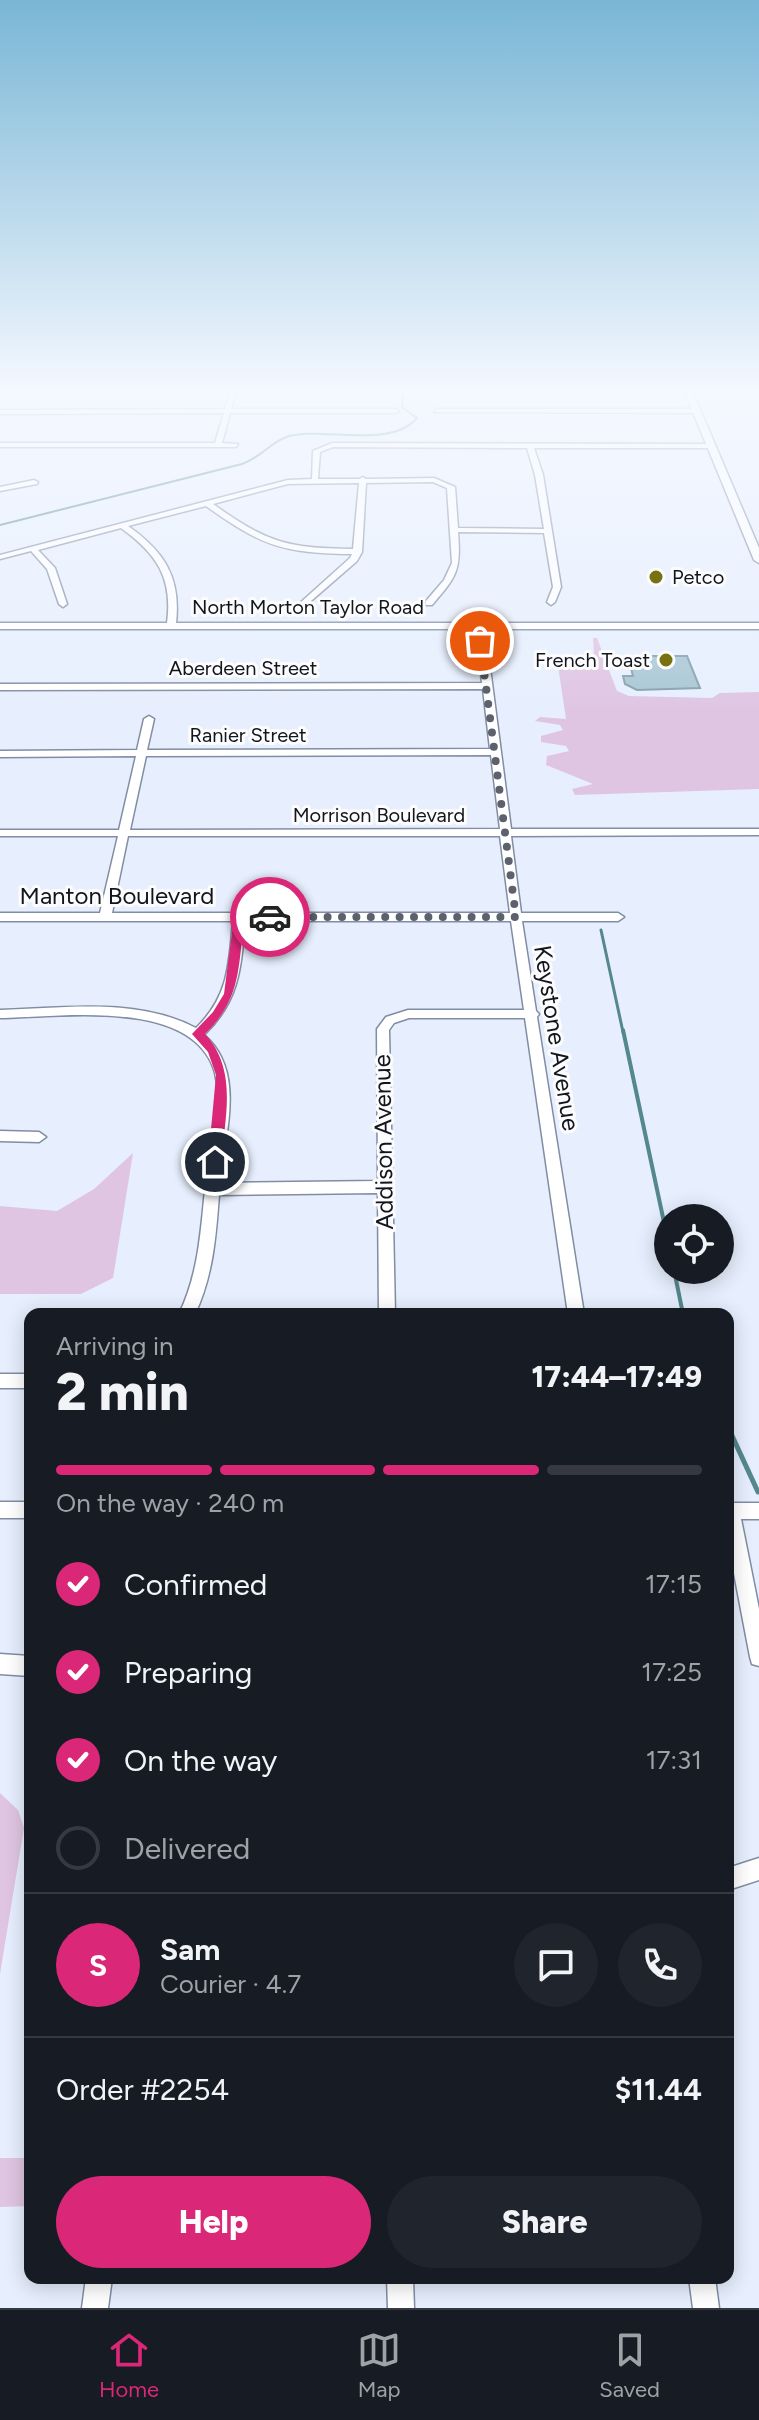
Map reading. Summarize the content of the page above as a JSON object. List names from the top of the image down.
{
  "streets": {
    "street": [
      "North Morton Taylor Road",
      "Aberdeen Street",
      "Ranier Street",
      "Morrison Boulevard",
      "Manton Boulevard",
      "Keystone Avenue",
      "Addison Avenue"
    ]
  },
  "crossings": [
    ["North Morton Taylor Road", "Keystone Avenue"],
    ["Aberdeen Street", "Keystone Avenue"],
    ["Ranier Street", "Keystone Avenue"],
    ["Morrison Boulevard", "Keystone Avenue"],
    ["Manton Boulevard", "Keystone Avenue"],
    ["Keystone Avenue", "Addison Avenue"]
  ],
  "places": ["Petco", "French Toast"],
  "page": {
    "heading": ["2 min", "Arriving in", "17:44–17:49"],
    "panel": [
      "Sam",
      "Courier · 4.7",
      "Order #2254",
      "$11.44"
    ],
    "bar": "On the way · 240 m",
    "list": [
      ["Confirmed", "17:15"],
      ["Preparing", "17:25"],
      ["On the way", "17:31"],
      "Delivered"
    ],
    "round": "S",
    "buttons": ["Help", "Share"],
    "tabs": ["Home", "Map", "Saved"]
  }
}
